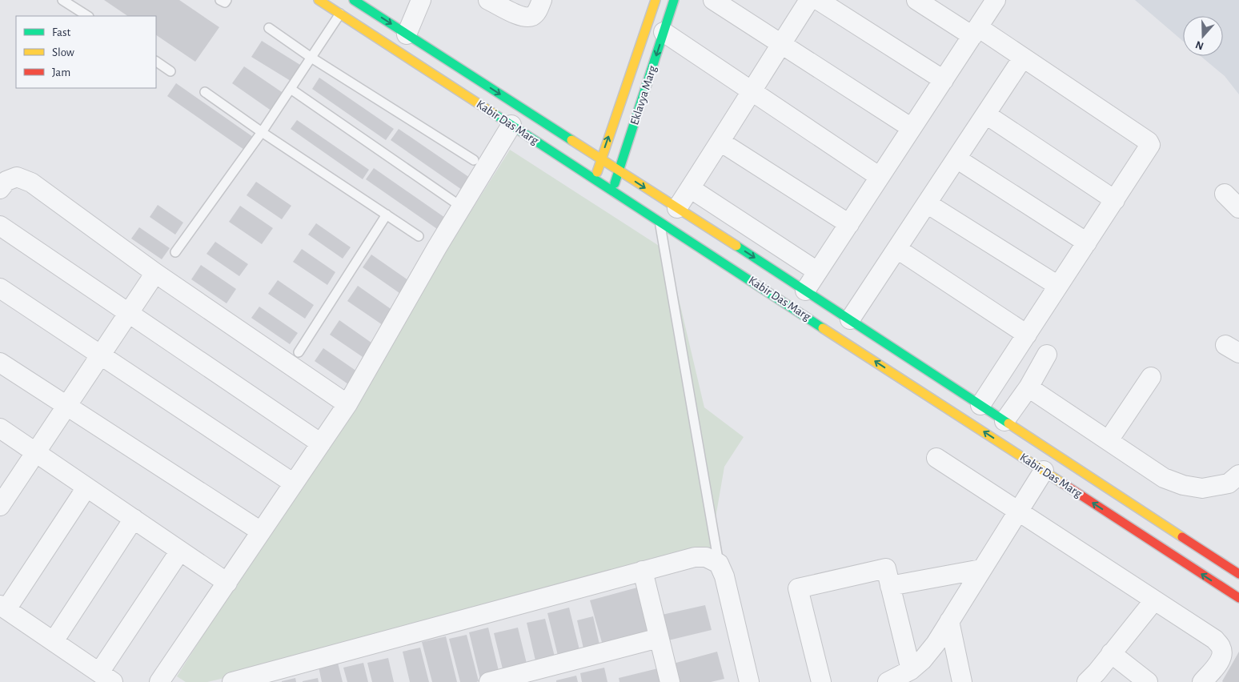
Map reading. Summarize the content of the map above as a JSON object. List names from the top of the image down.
{
  "streets": {
    "street": ["Eklavya Marg", "Kabir Das Marg"]
  },
  "crossings": [
    ["Eklavya Marg", "Kabir Das Marg"]
  ],
  "legend": ["Fast", "Slow", "Jam"],
  "north": "bottom"
}
